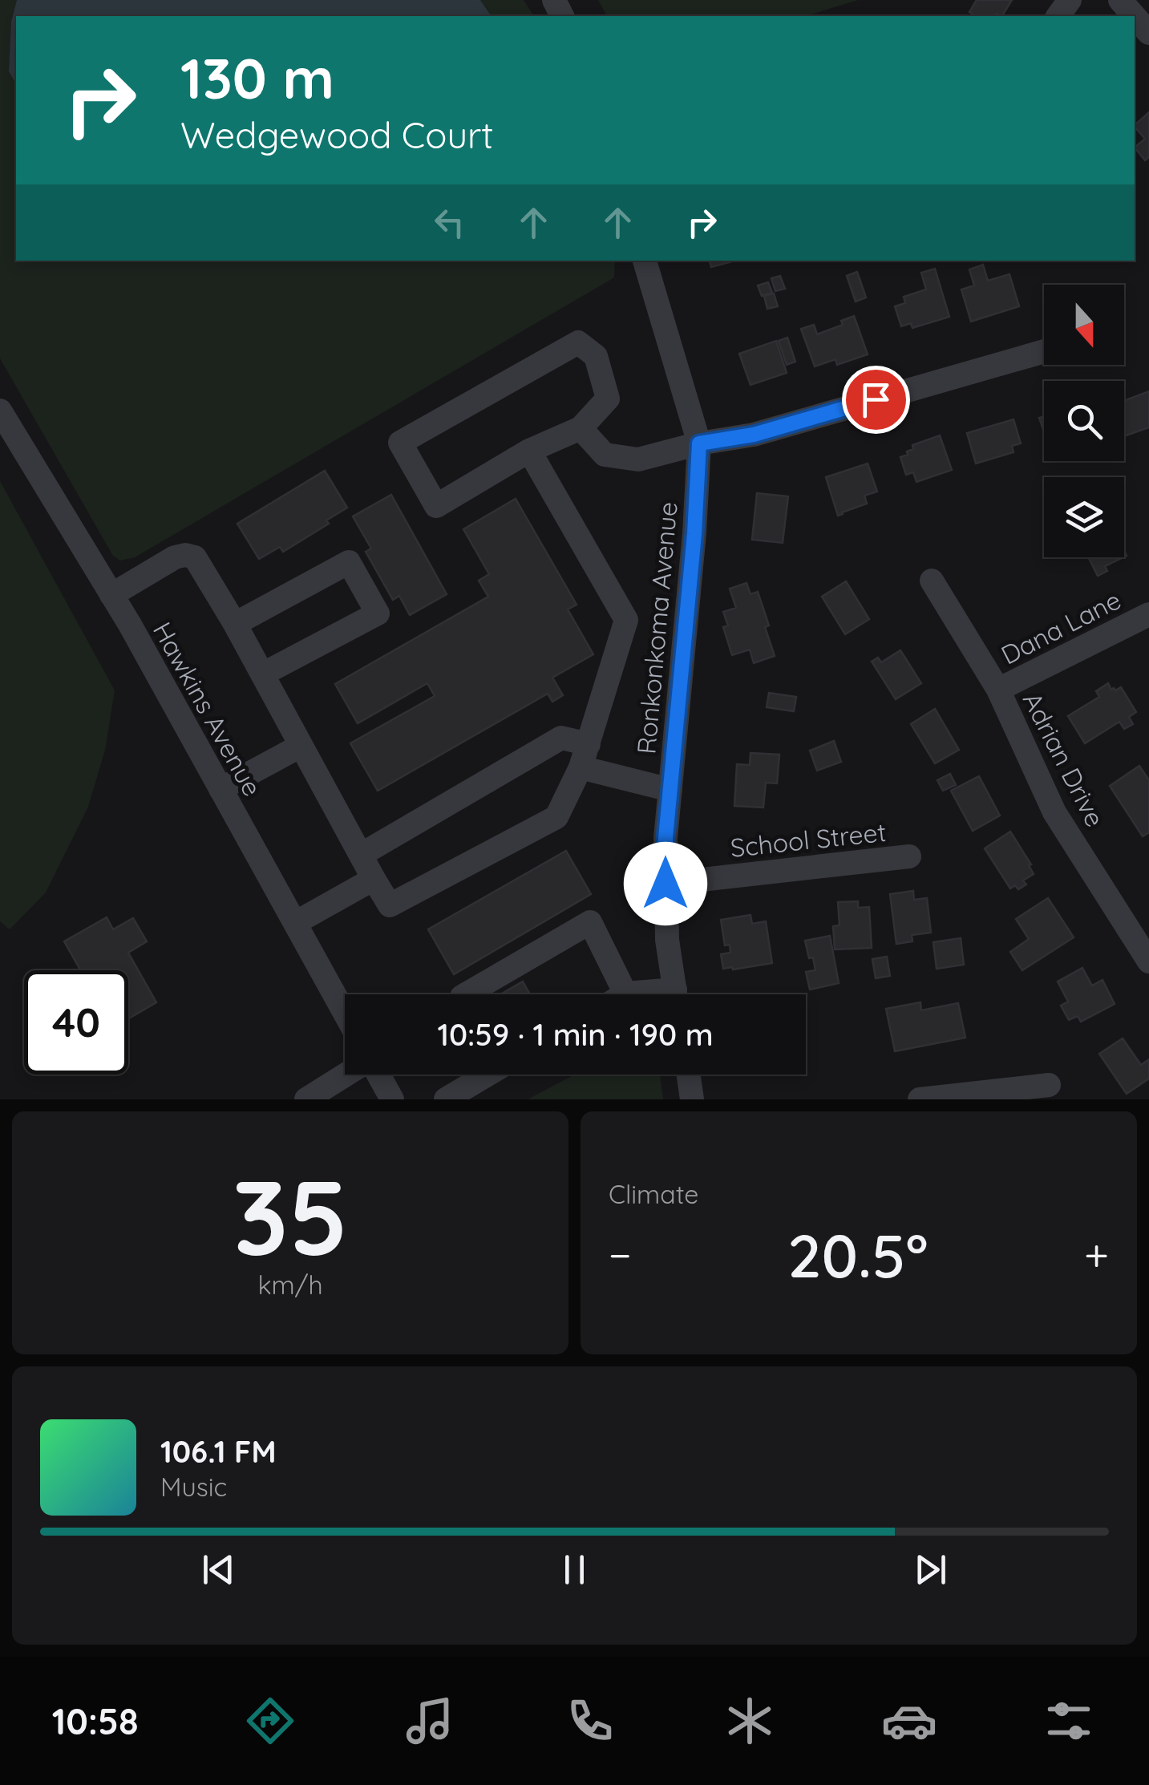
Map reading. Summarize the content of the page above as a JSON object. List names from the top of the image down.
{
  "streets": {
    "street": [
      "Dana Lane",
      "Ronkonkoma Avenue",
      "Hawkins Avenue",
      "Adrian Drive",
      "School Street"
    ]
  },
  "crossings": [
    ["Dana Lane", "Adrian Drive"],
    ["Ronkonkoma Avenue", "School Street"]
  ],
  "north": "bottom",
  "page": {
    "turn": ["130 m", "Wedgewood Court"],
    "limit": "40",
    "trip": "10:59 · 1 min · 190 m",
    "tile": [
      ["35", "km/h"],
      "Climate"
    ],
    "heat": ["−", "20.5°", "+"],
    "song": ["106.1 FM", "Music"],
    "tabs": "10:58"
  }
}
